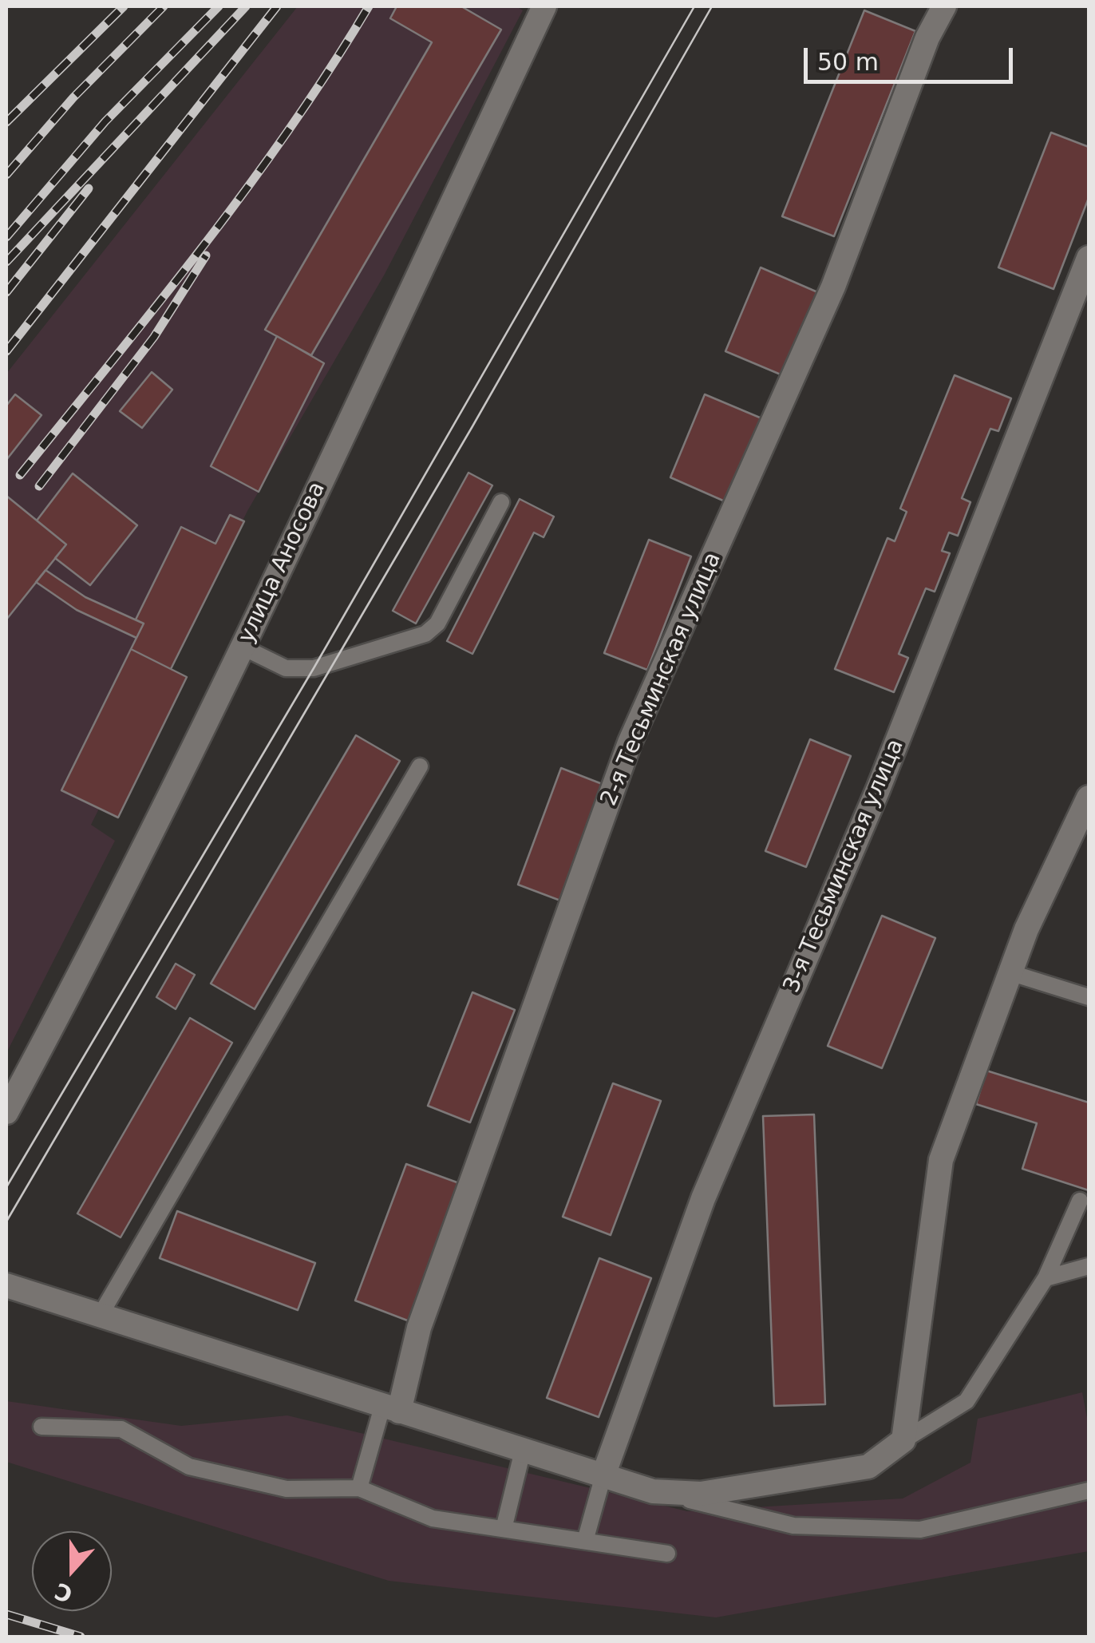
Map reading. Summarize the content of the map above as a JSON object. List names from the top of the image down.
{
  "streets": {
    "street": ["улица Аносова", "2-я Тесьминская улица", "3-я Тесьминская улица"]
  },
  "scale_bar": "50 m",
  "north": "bottom"
}
